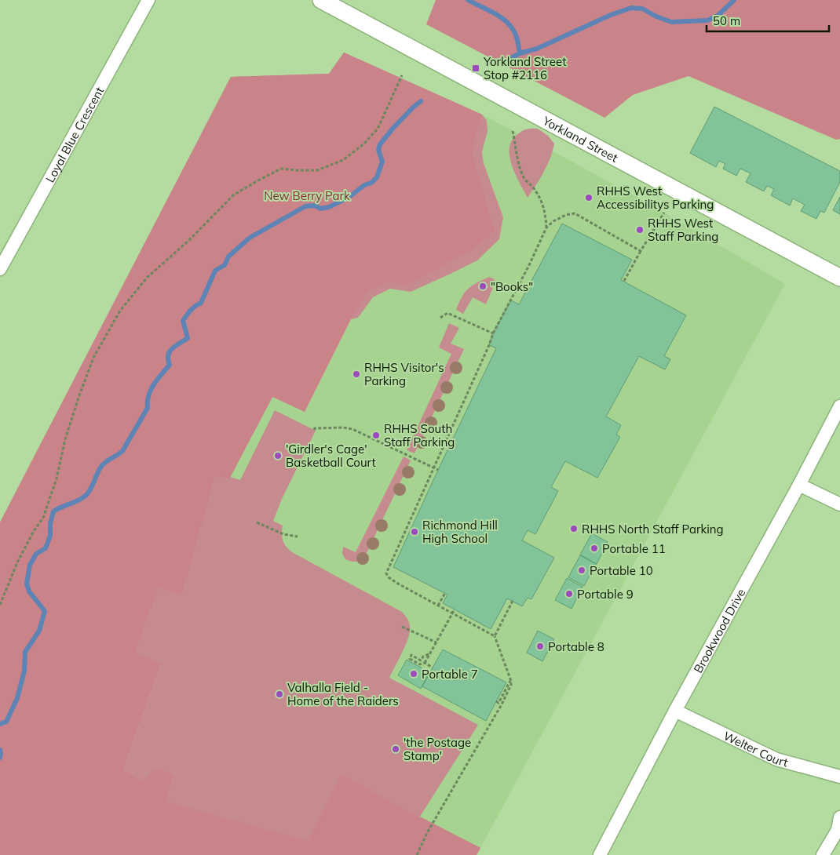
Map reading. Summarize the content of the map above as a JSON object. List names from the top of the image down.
{
  "streets": {
    "street": [
      "Loyal Blue Crescent",
      "Yorkland Street",
      "Brookwood Drive",
      "Welter Court"
    ]
  },
  "crossings": [
    ["Brookwood Drive", "Welter Court"]
  ],
  "parks": ["New Berry Park"],
  "places": {
    "transit": ["Yorkland Street Stop #2116"],
    "other": [
      "RHHS West Accessibilitys Parking",
      "RHHS West Staff Parking",
      "\"Books\"",
      "RHHS Visitor's Parking",
      "RHHS South Staff Parking",
      "'Girdler's Cage' Basketball Court",
      "RHHS North Staff Parking",
      "Richmond Hill High School",
      "Portable 11",
      "Portable 10",
      "Portable 9",
      "Portable 8",
      "Portable 7",
      "Valhalla Field - Home of the Raiders",
      "'the Postage Stamp'"
    ]
  },
  "scale_bar": "50 m"
}
